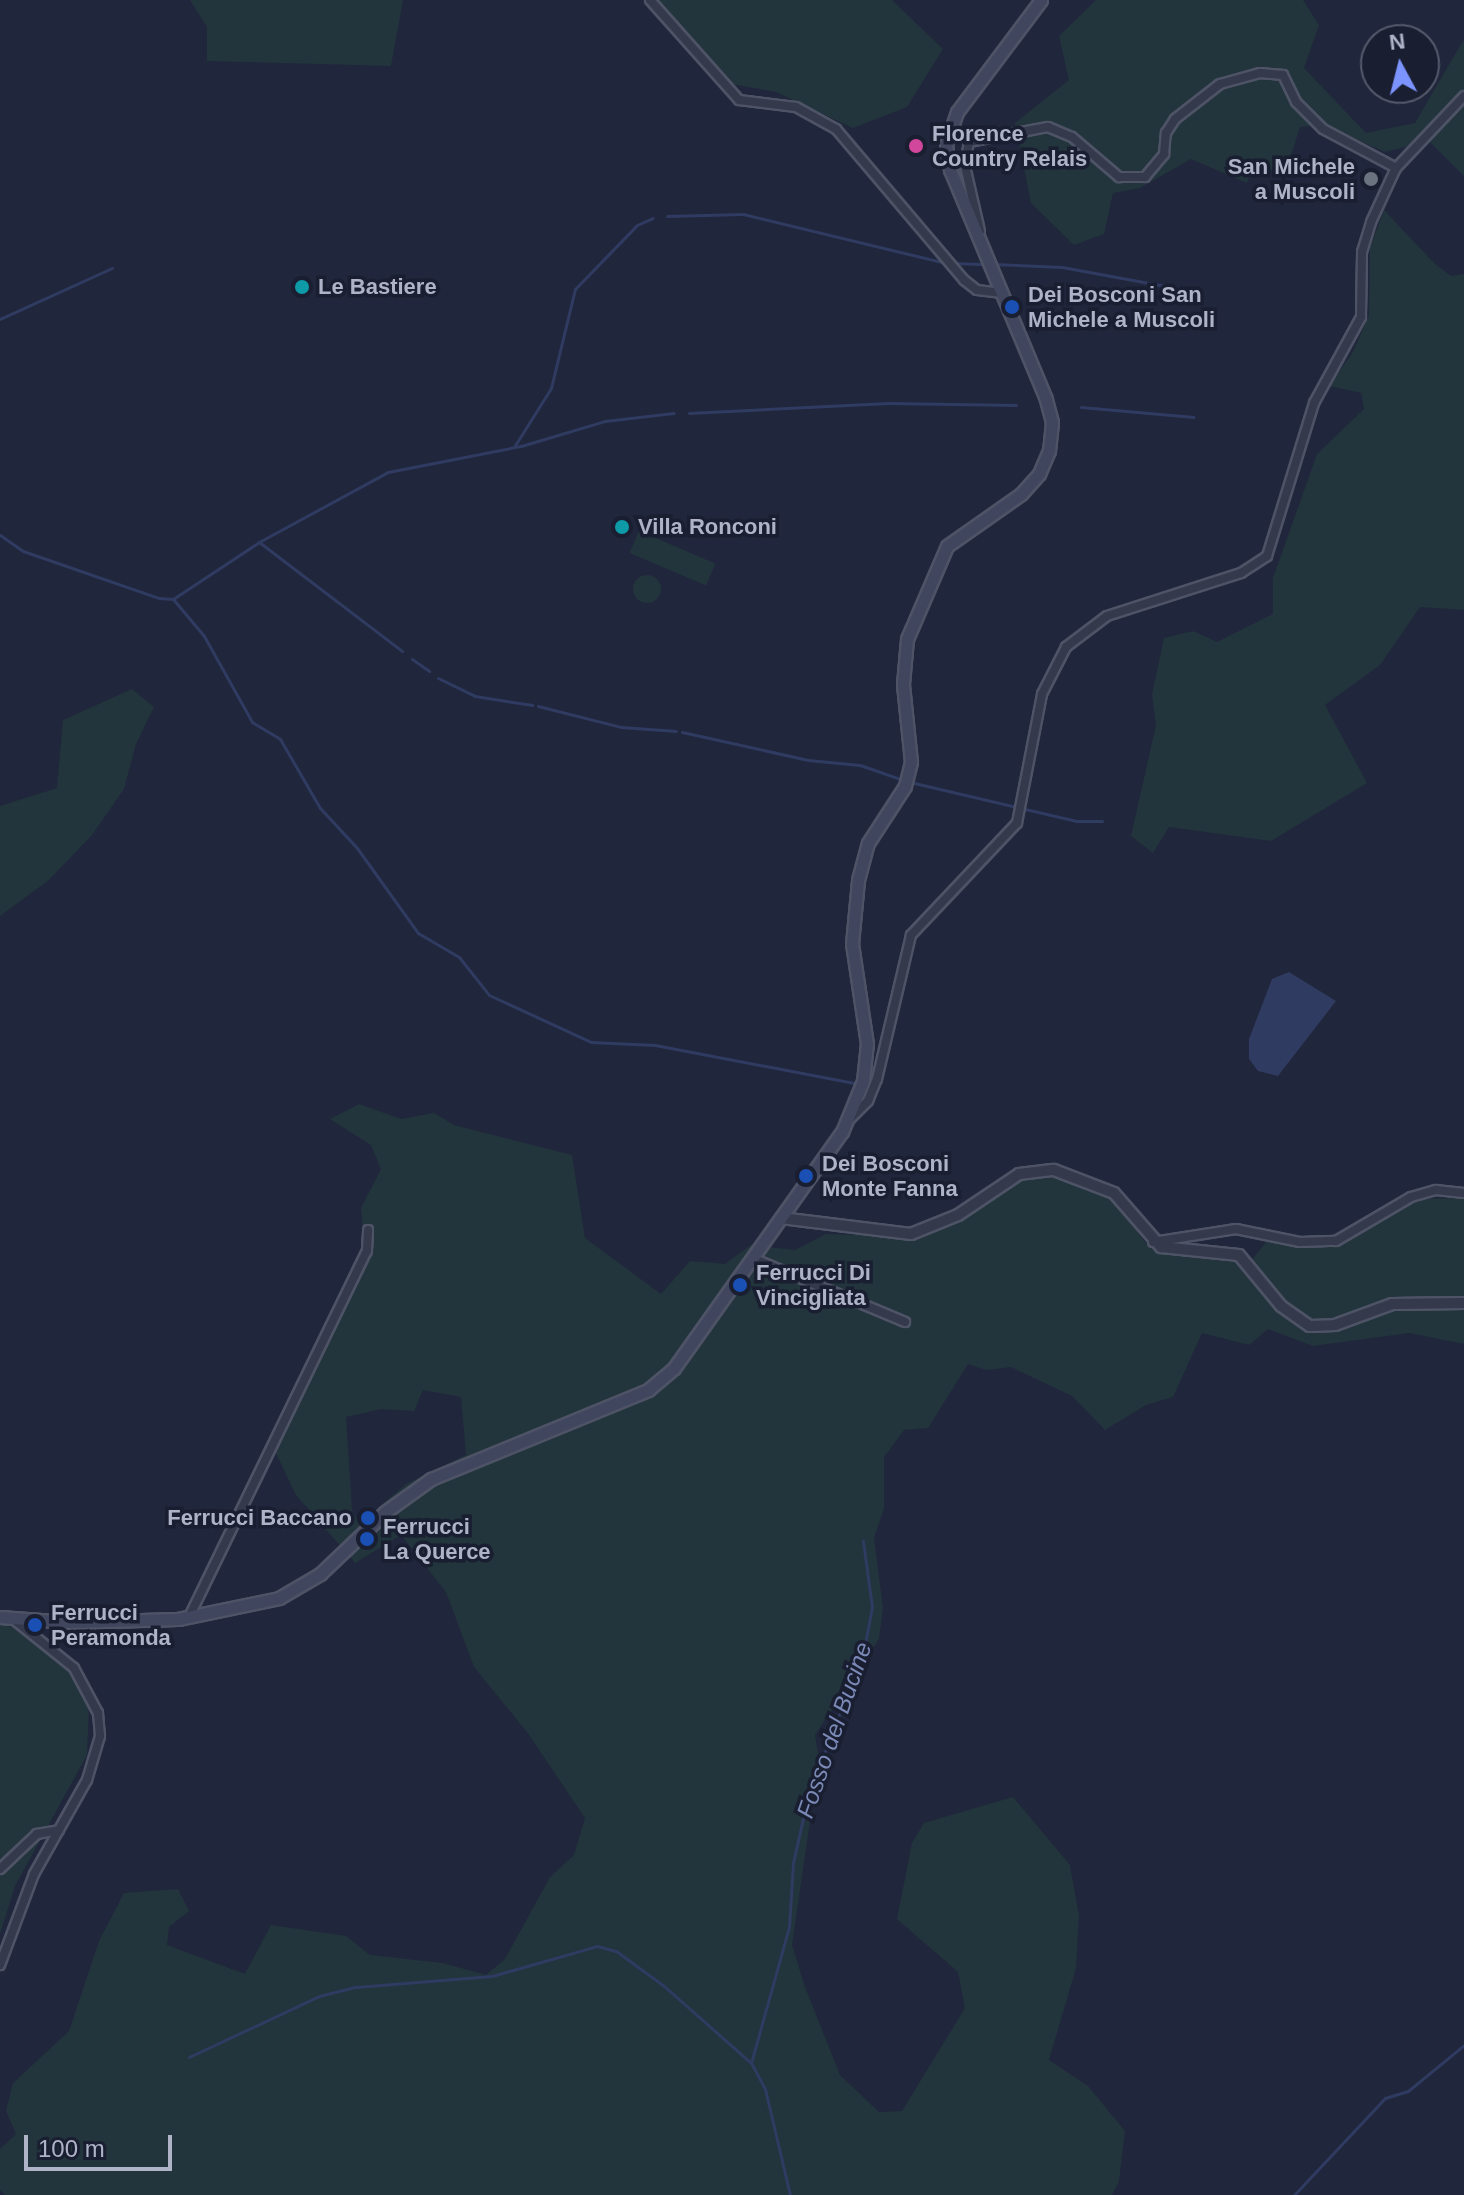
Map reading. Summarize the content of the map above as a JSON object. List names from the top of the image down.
{
  "water": ["Fosso del Bucine"],
  "places": [
    "Florence Country Relais",
    "San Michele a Muscoli",
    "Le Bastiere",
    "Dei Bosconi San Michele a Muscoli",
    "Villa Ronconi",
    "Dei Bosconi Monte Fanna",
    "Ferrucci Di Vincigliata",
    "Ferrucci Baccano",
    "Ferrucci La Querce",
    "Ferrucci Peramonda"
  ],
  "scale_bar": "100 m",
  "north": "top"
}
